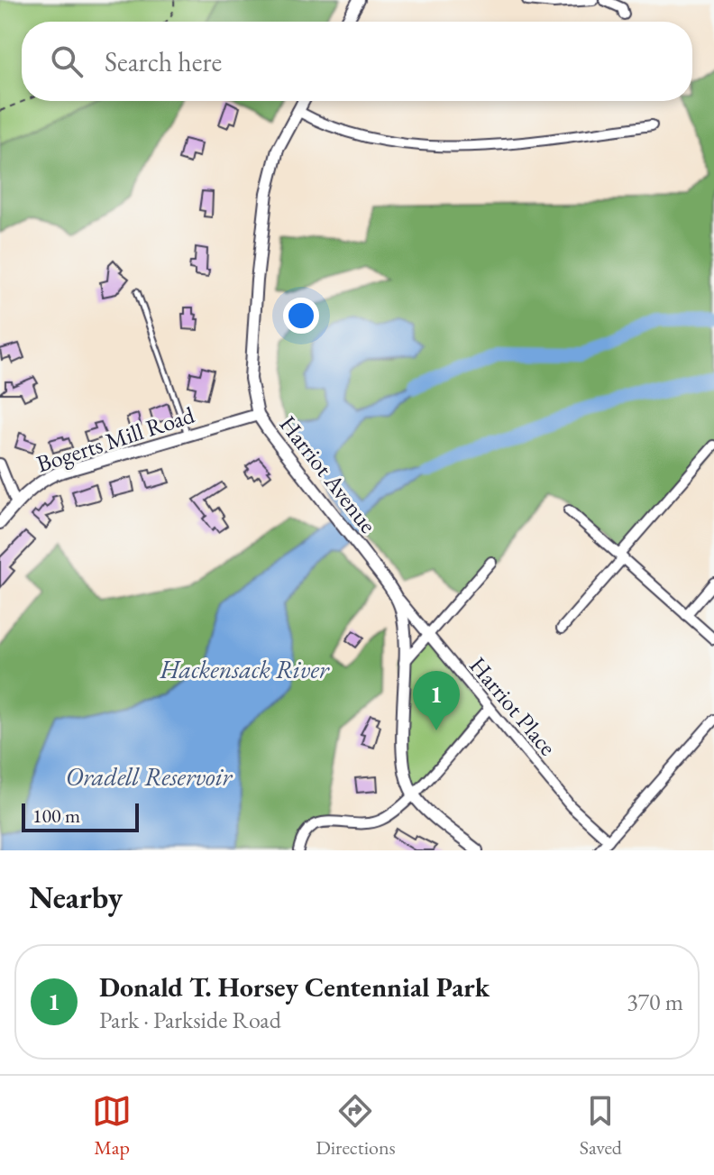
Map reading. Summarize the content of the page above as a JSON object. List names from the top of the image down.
{
  "streets": {
    "street": ["Bogerts Mill Road", "Harriot Avenue", "Harriot Place"]
  },
  "crossings": [
    ["Bogerts Mill Road", "Harriot Avenue"],
    ["Harriot Avenue", "Harriot Place"]
  ],
  "water": ["Hackensack River", "Oradell Reservoir"],
  "scale_bar": "100 m",
  "page": {
    "search": "Search here",
    "pins": "1",
    "scale": "100 m",
    "heading": "Nearby",
    "list": [
      {
        "mark": "1",
        "name": "Donald T. Horsey Centennial Park",
        "note": "Park · Parkside Road",
        "value": "370 m"
      }
    ],
    "nav": ["Map", "Directions", "Saved"]
  }
}
